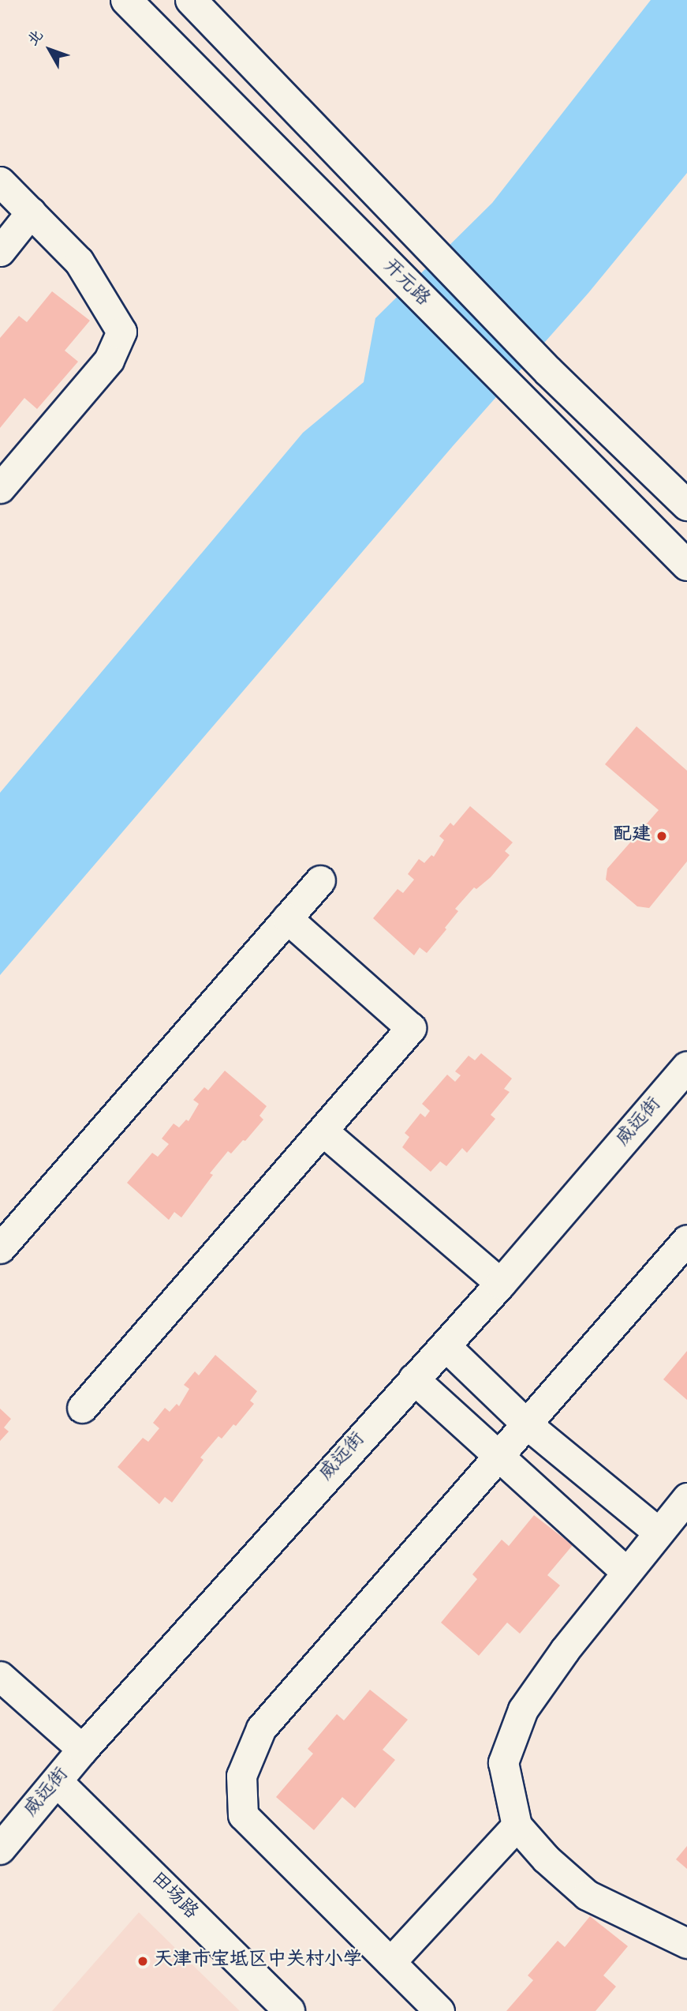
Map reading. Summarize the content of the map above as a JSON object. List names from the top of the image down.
{
  "streets": {
    "main road": ["开元路", "威远街", "田场路"]
  },
  "crossings": [
    ["威远街", "田场路"]
  ],
  "places": ["配建", "天津市宝坻区中关村小学"],
  "north": "top left"
}
